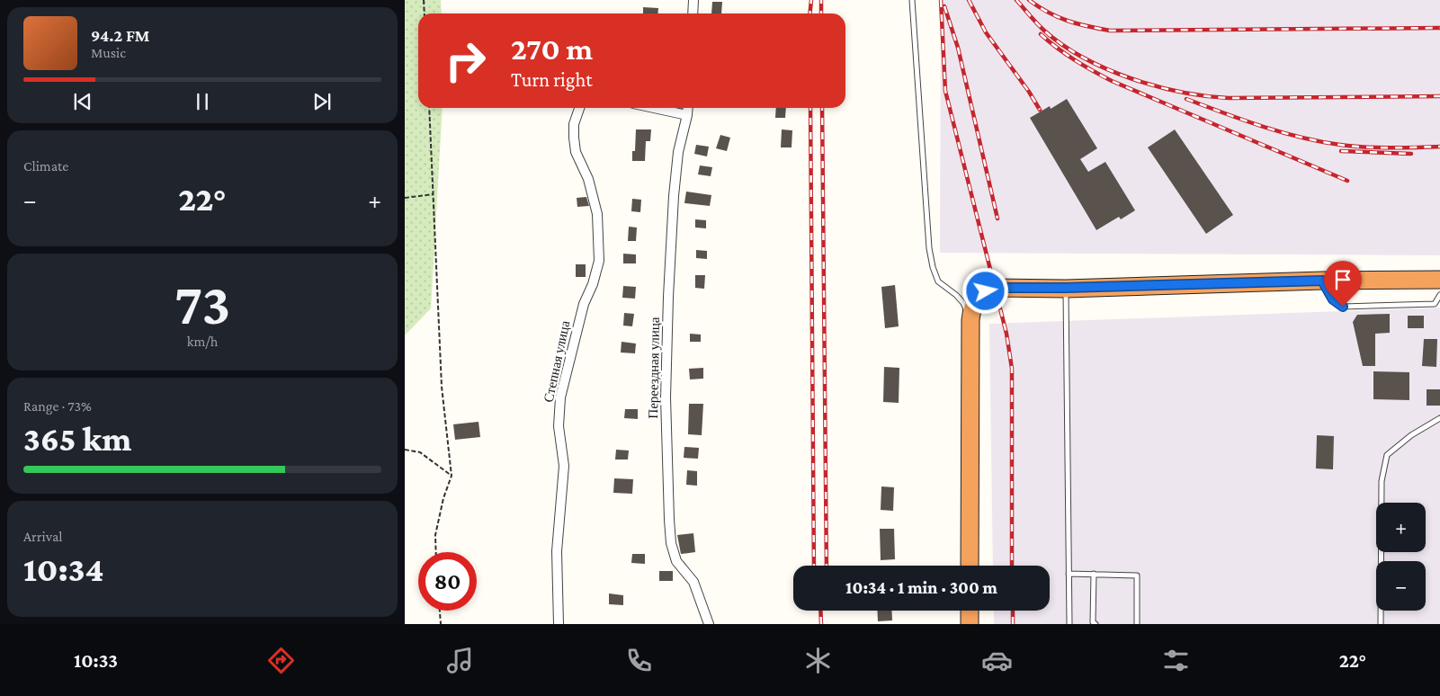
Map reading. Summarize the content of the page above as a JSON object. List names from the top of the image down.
{
  "streets": {
    "street": ["Степная улица", "Переездная улица"]
  },
  "page": {
    "turn": ["270 m", "Turn right"],
    "song": ["94.2 FM", "Music"],
    "tile": [
      "Climate",
      ["73", "km/h"],
      ["Range · 73%", "365 km"],
      ["Arrival", "10:34"]
    ],
    "heat": ["−", "22°", "+"],
    "map_buttons": ["+", "−"],
    "limit": "80",
    "trip": "10:34 · 1 min · 300 m",
    "tabs": ["10:33", "22°"]
  }
}
